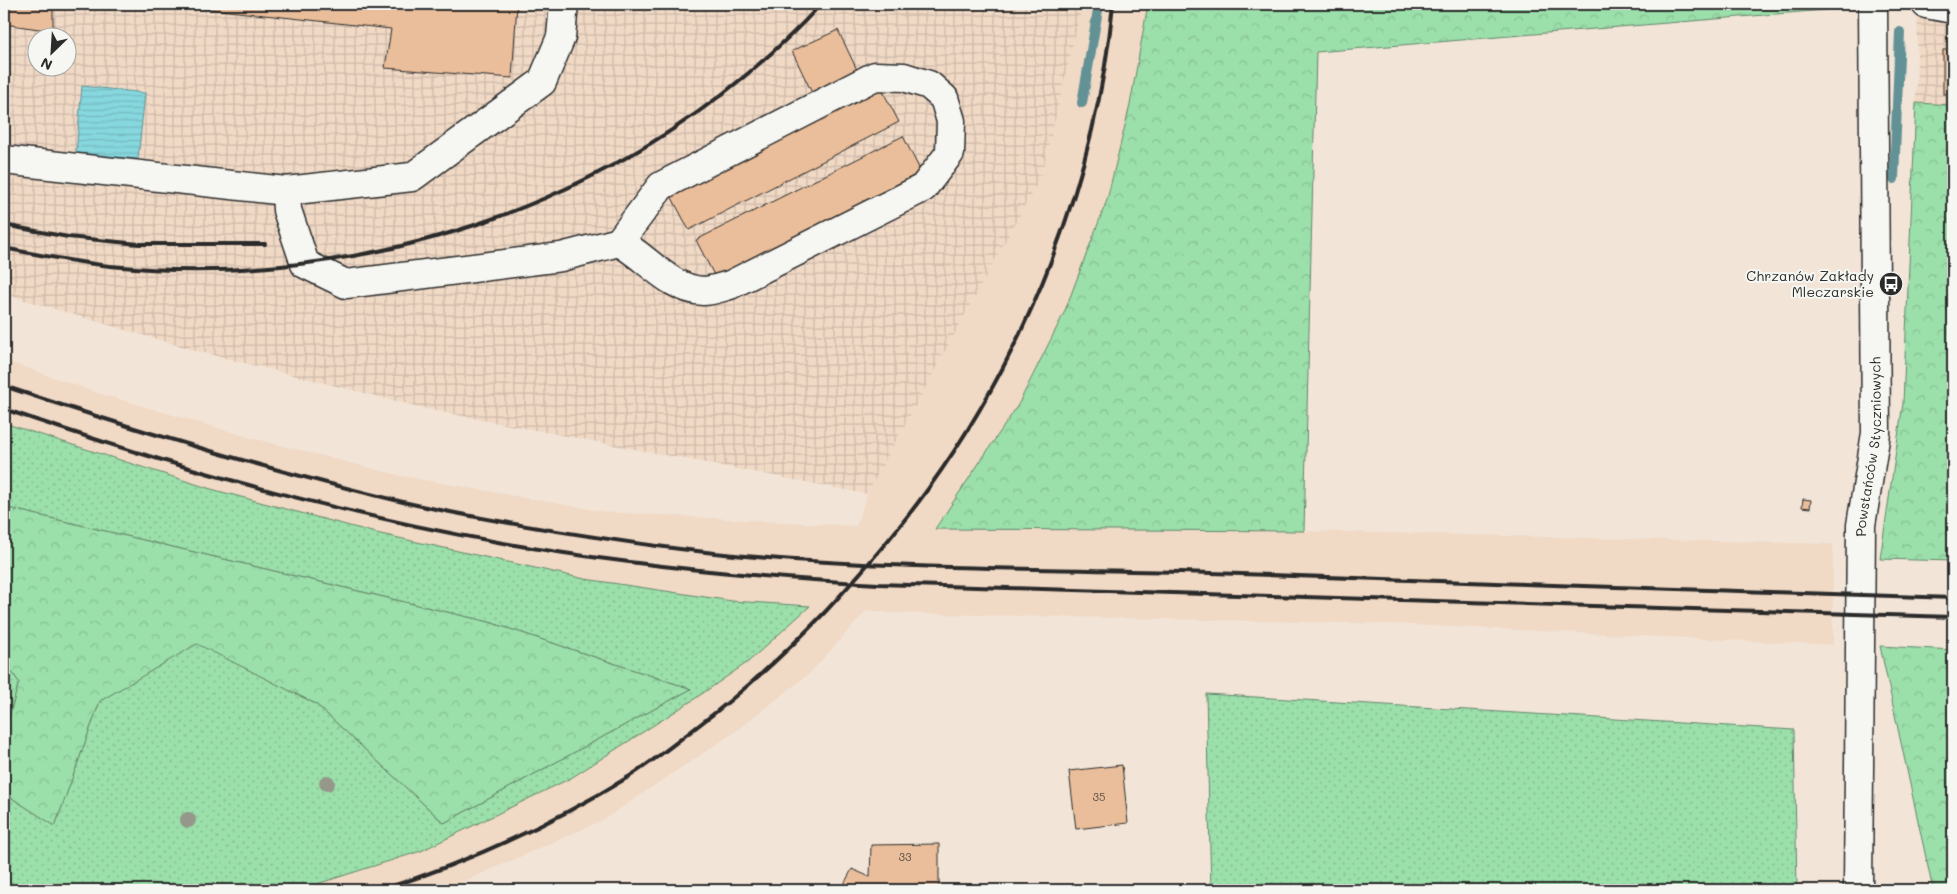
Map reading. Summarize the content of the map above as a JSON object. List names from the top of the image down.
{
  "streets": {
    "street": ["Powstańców Styczniowych"]
  },
  "places": {
    "bus stop": ["Chrzanów Zakłady Mleczarskie"]
  },
  "house_numbers": ["35", "33"],
  "north": "bottom left"
}
